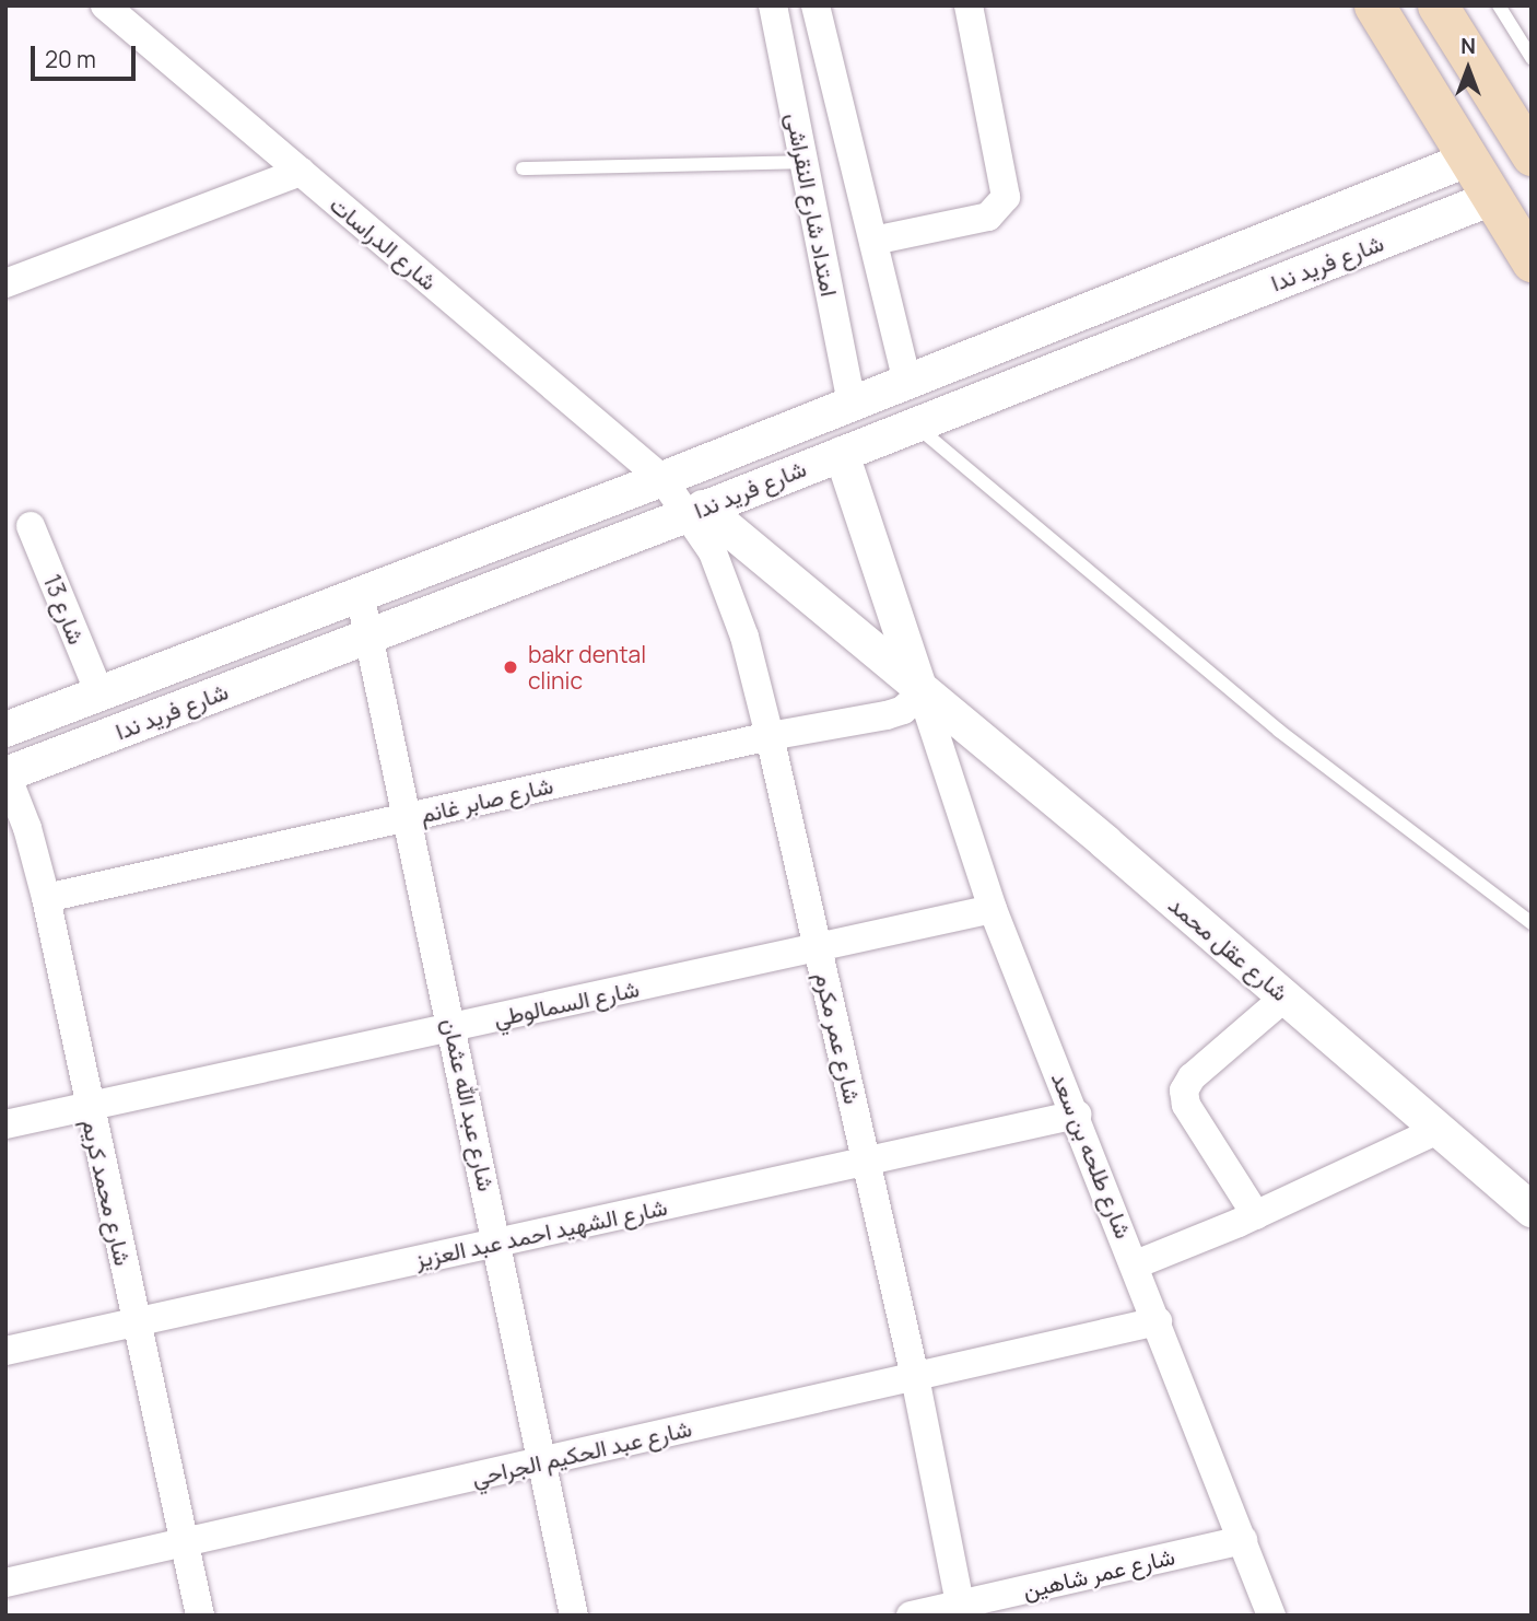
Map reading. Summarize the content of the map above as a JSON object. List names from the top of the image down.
{
  "streets": {
    "street": [
      "امتداد شارع النقراشى",
      "شارع الدراسات",
      "شارع فريد ندا",
      "شارع 13",
      "شارع صابر غانم",
      "شارع عقل محمد",
      "شارع السمالوطي",
      "شارع عمر مكرم",
      "شارع عبد الله عثمان",
      "شارع طلحه بن سعد",
      "شارع محمد كريم",
      "شارع الشهيد احمد عبد العزيز",
      "شارع عبد الحكيم الجراحي",
      "شارع عمر شاهين"
    ]
  },
  "crossings": [
    ["امتداد شارع النقراشى", "شارع فريد ندا"],
    ["شارع الدراسات", "شارع فريد ندا"],
    ["شارع الدراسات", "شارع عمر مكرم"],
    ["شارع فريد ندا", "شارع 13"],
    ["شارع فريد ندا", "شارع عقل محمد"],
    ["شارع فريد ندا", "شارع عمر مكرم"],
    ["شارع فريد ندا", "شارع عبد الله عثمان"],
    ["شارع فريد ندا", "شارع محمد كريم"],
    ["شارع صابر غانم", "شارع عقل محمد"],
    ["شارع صابر غانم", "شارع عمر مكرم"],
    ["شارع صابر غانم", "شارع عبد الله عثمان"],
    ["شارع صابر غانم", "شارع طلحه بن سعد"],
    ["شارع صابر غانم", "شارع محمد كريم"],
    ["شارع عقل محمد", "شارع عمر مكرم"],
    ["شارع عقل محمد", "شارع طلحه بن سعد"],
    ["شارع السمالوطي", "شارع عمر مكرم"],
    ["شارع السمالوطي", "شارع عبد الله عثمان"],
    ["شارع السمالوطي", "شارع طلحه بن سعد"],
    ["شارع السمالوطي", "شارع محمد كريم"],
    ["شارع عمر مكرم", "شارع الشهيد احمد عبد العزيز"],
    ["شارع عمر مكرم", "شارع عبد الحكيم الجراحي"],
    ["شارع عمر مكرم", "شارع عمر شاهين"],
    ["شارع عبد الله عثمان", "شارع الشهيد احمد عبد العزيز"],
    ["شارع عبد الله عثمان", "شارع عبد الحكيم الجراحي"],
    ["شارع طلحه بن سعد", "شارع الشهيد احمد عبد العزيز"],
    ["شارع طلحه بن سعد", "شارع عبد الحكيم الجراحي"],
    ["شارع طلحه بن سعد", "شارع عمر شاهين"],
    ["شارع محمد كريم", "شارع الشهيد احمد عبد العزيز"],
    ["شارع محمد كريم", "شارع عبد الحكيم الجراحي"]
  ],
  "places": ["bakr dental clinic"],
  "scale_bar": "20 m",
  "north": "top"
}
